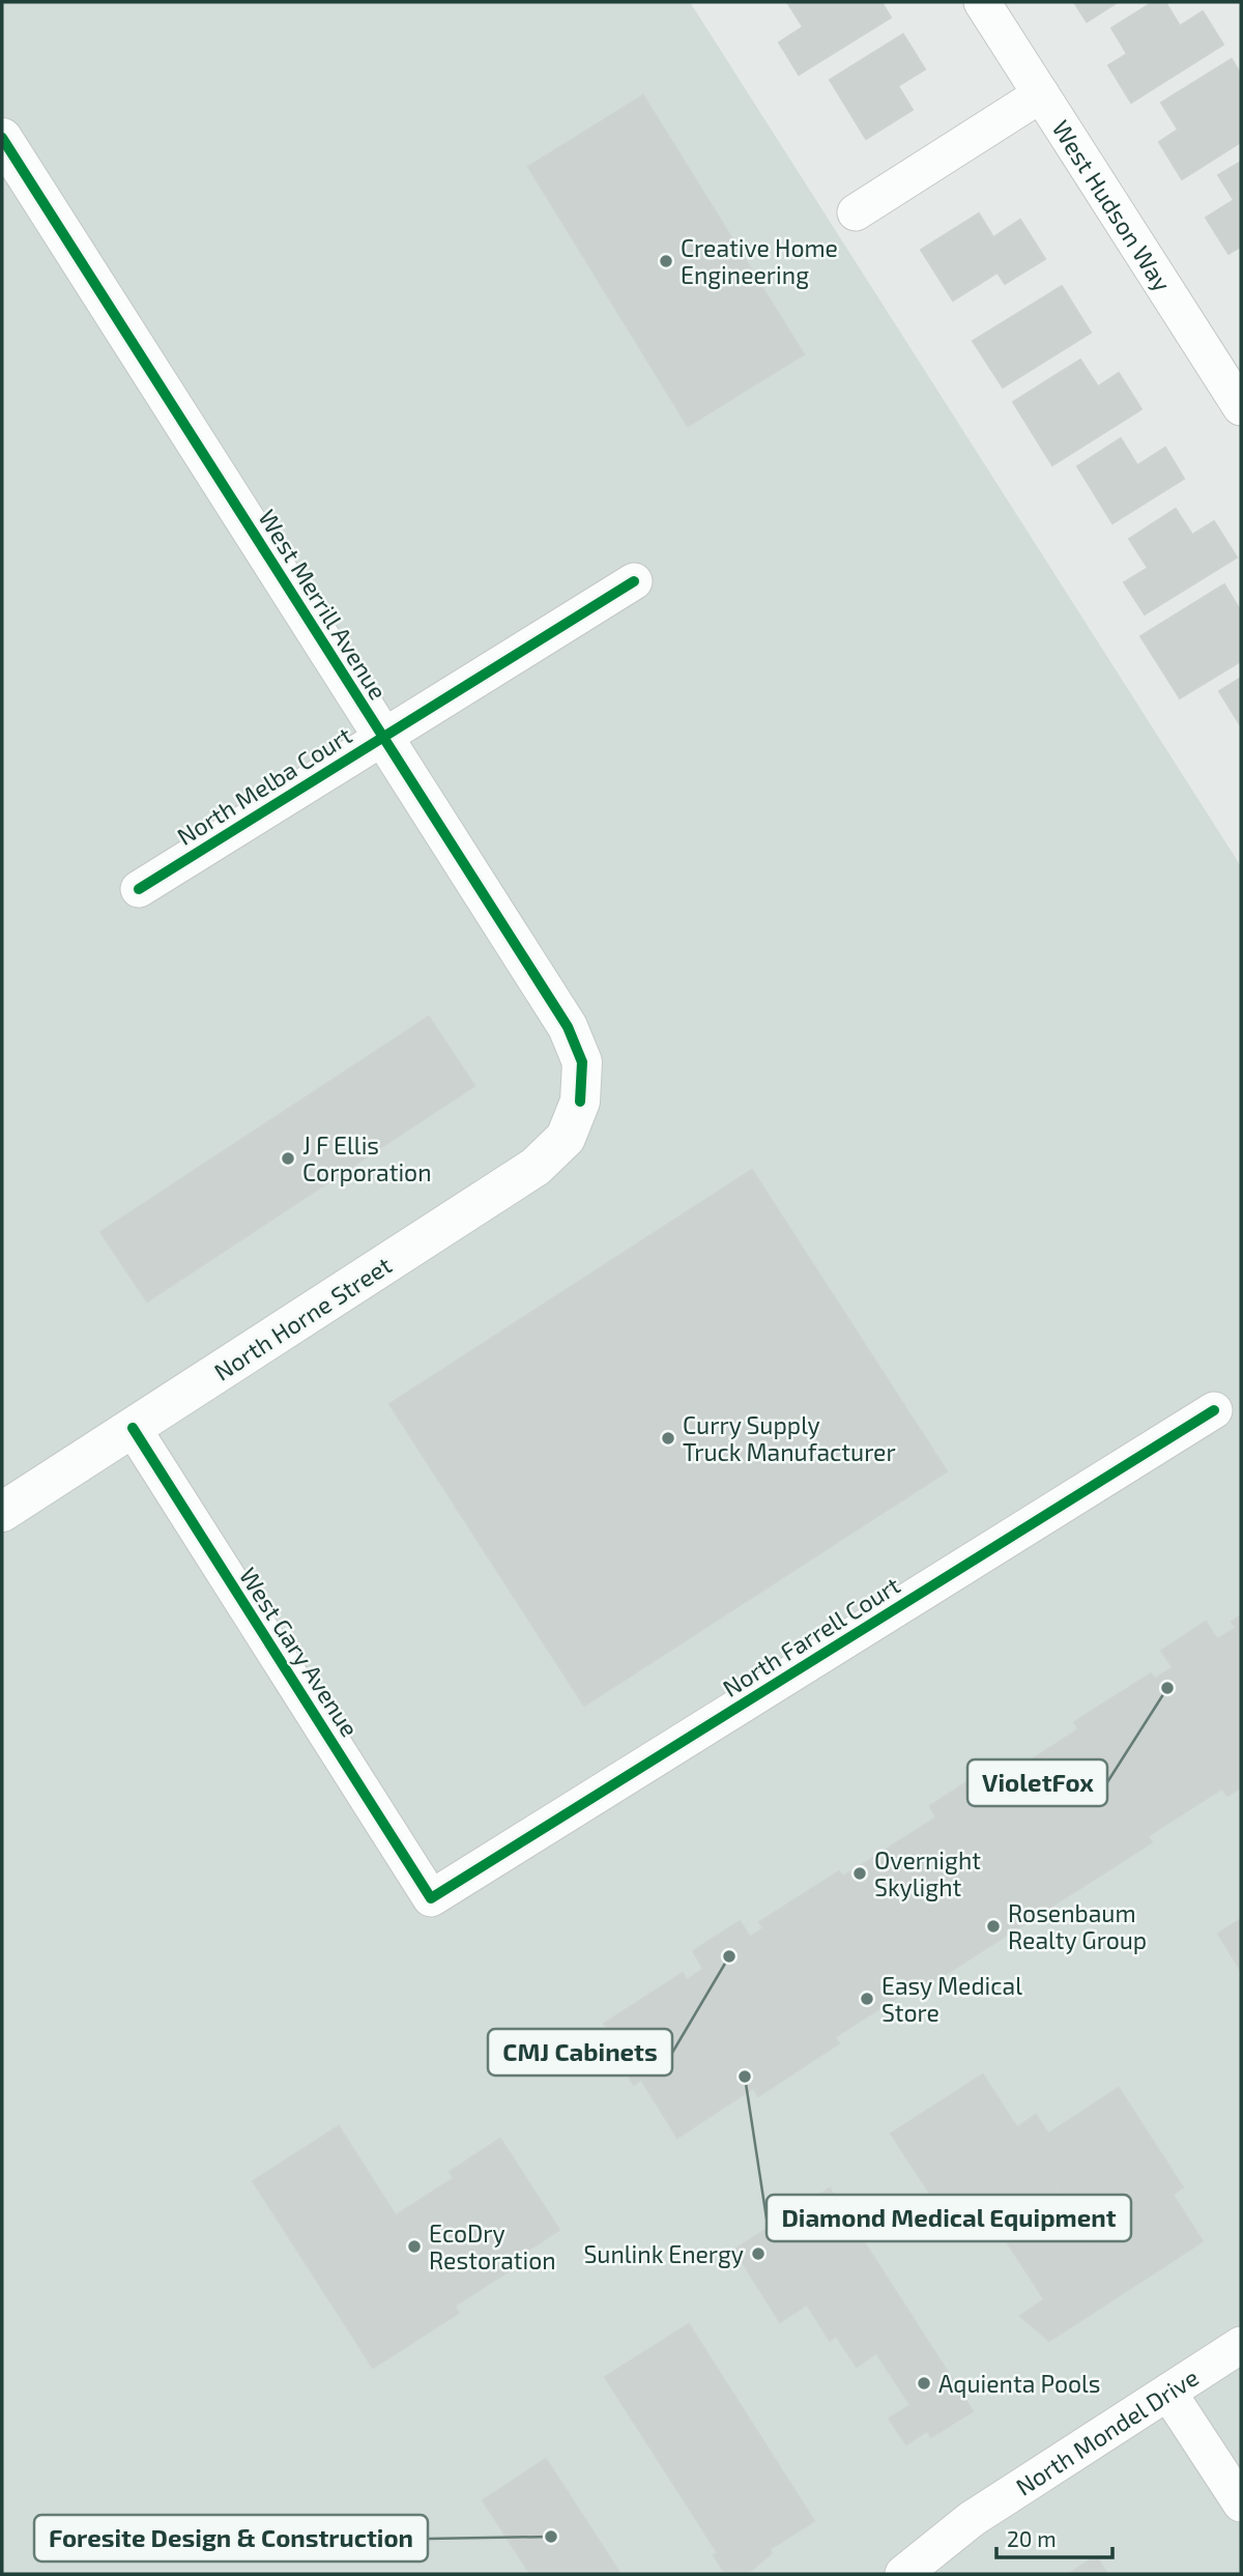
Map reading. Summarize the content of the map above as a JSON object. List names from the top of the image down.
{
  "streets": {
    "street": [
      "West Hudson Way",
      "West Merrill Avenue",
      "North Melba Court",
      "North Horne Street",
      "North Farrell Court",
      "West Gary Avenue",
      "North Mondel Drive"
    ]
  },
  "crossings": [
    ["West Merrill Avenue", "North Melba Court"],
    ["West Merrill Avenue", "North Horne Street"],
    ["North Horne Street", "West Gary Avenue"],
    ["North Farrell Court", "West Gary Avenue"]
  ],
  "places": [
    "Creative Home Engineering",
    "J F Ellis Corporation",
    "Curry Supply Truck Manufacturer",
    "VioletFox",
    "Overnight Skylight",
    "Rosenbaum Realty Group",
    "CMJ Cabinets",
    "Easy Medical Store",
    "Diamond Medical Equipment",
    "EcoDry Restoration",
    "Sunlink Energy",
    "Aquienta Pools",
    "Foresite Design & Construction"
  ],
  "scale_bar": "20 m"
}
